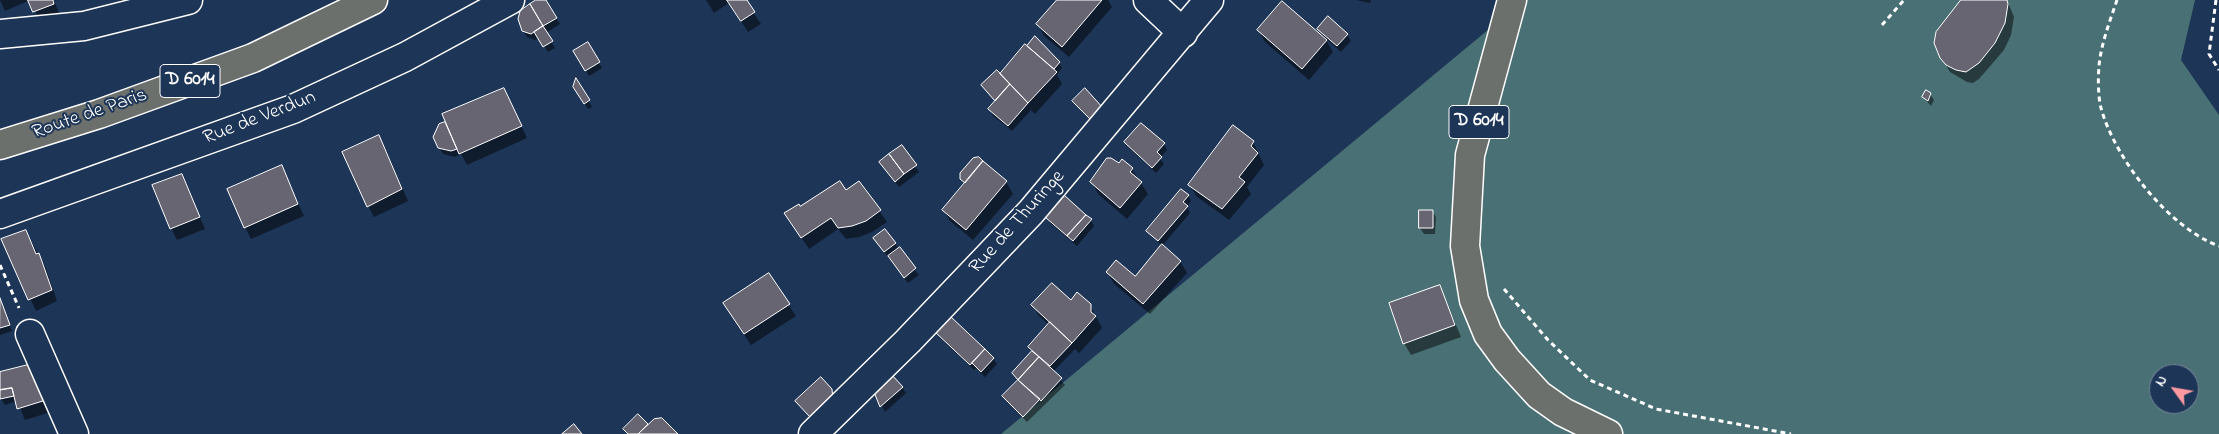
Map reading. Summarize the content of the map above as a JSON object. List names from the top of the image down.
{
  "streets": {
    "main road": ["D 6014", "Route de Paris"],
    "street": ["Rue de Verdun", "Rue de Thuringe"]
  },
  "north": "top left"
}
